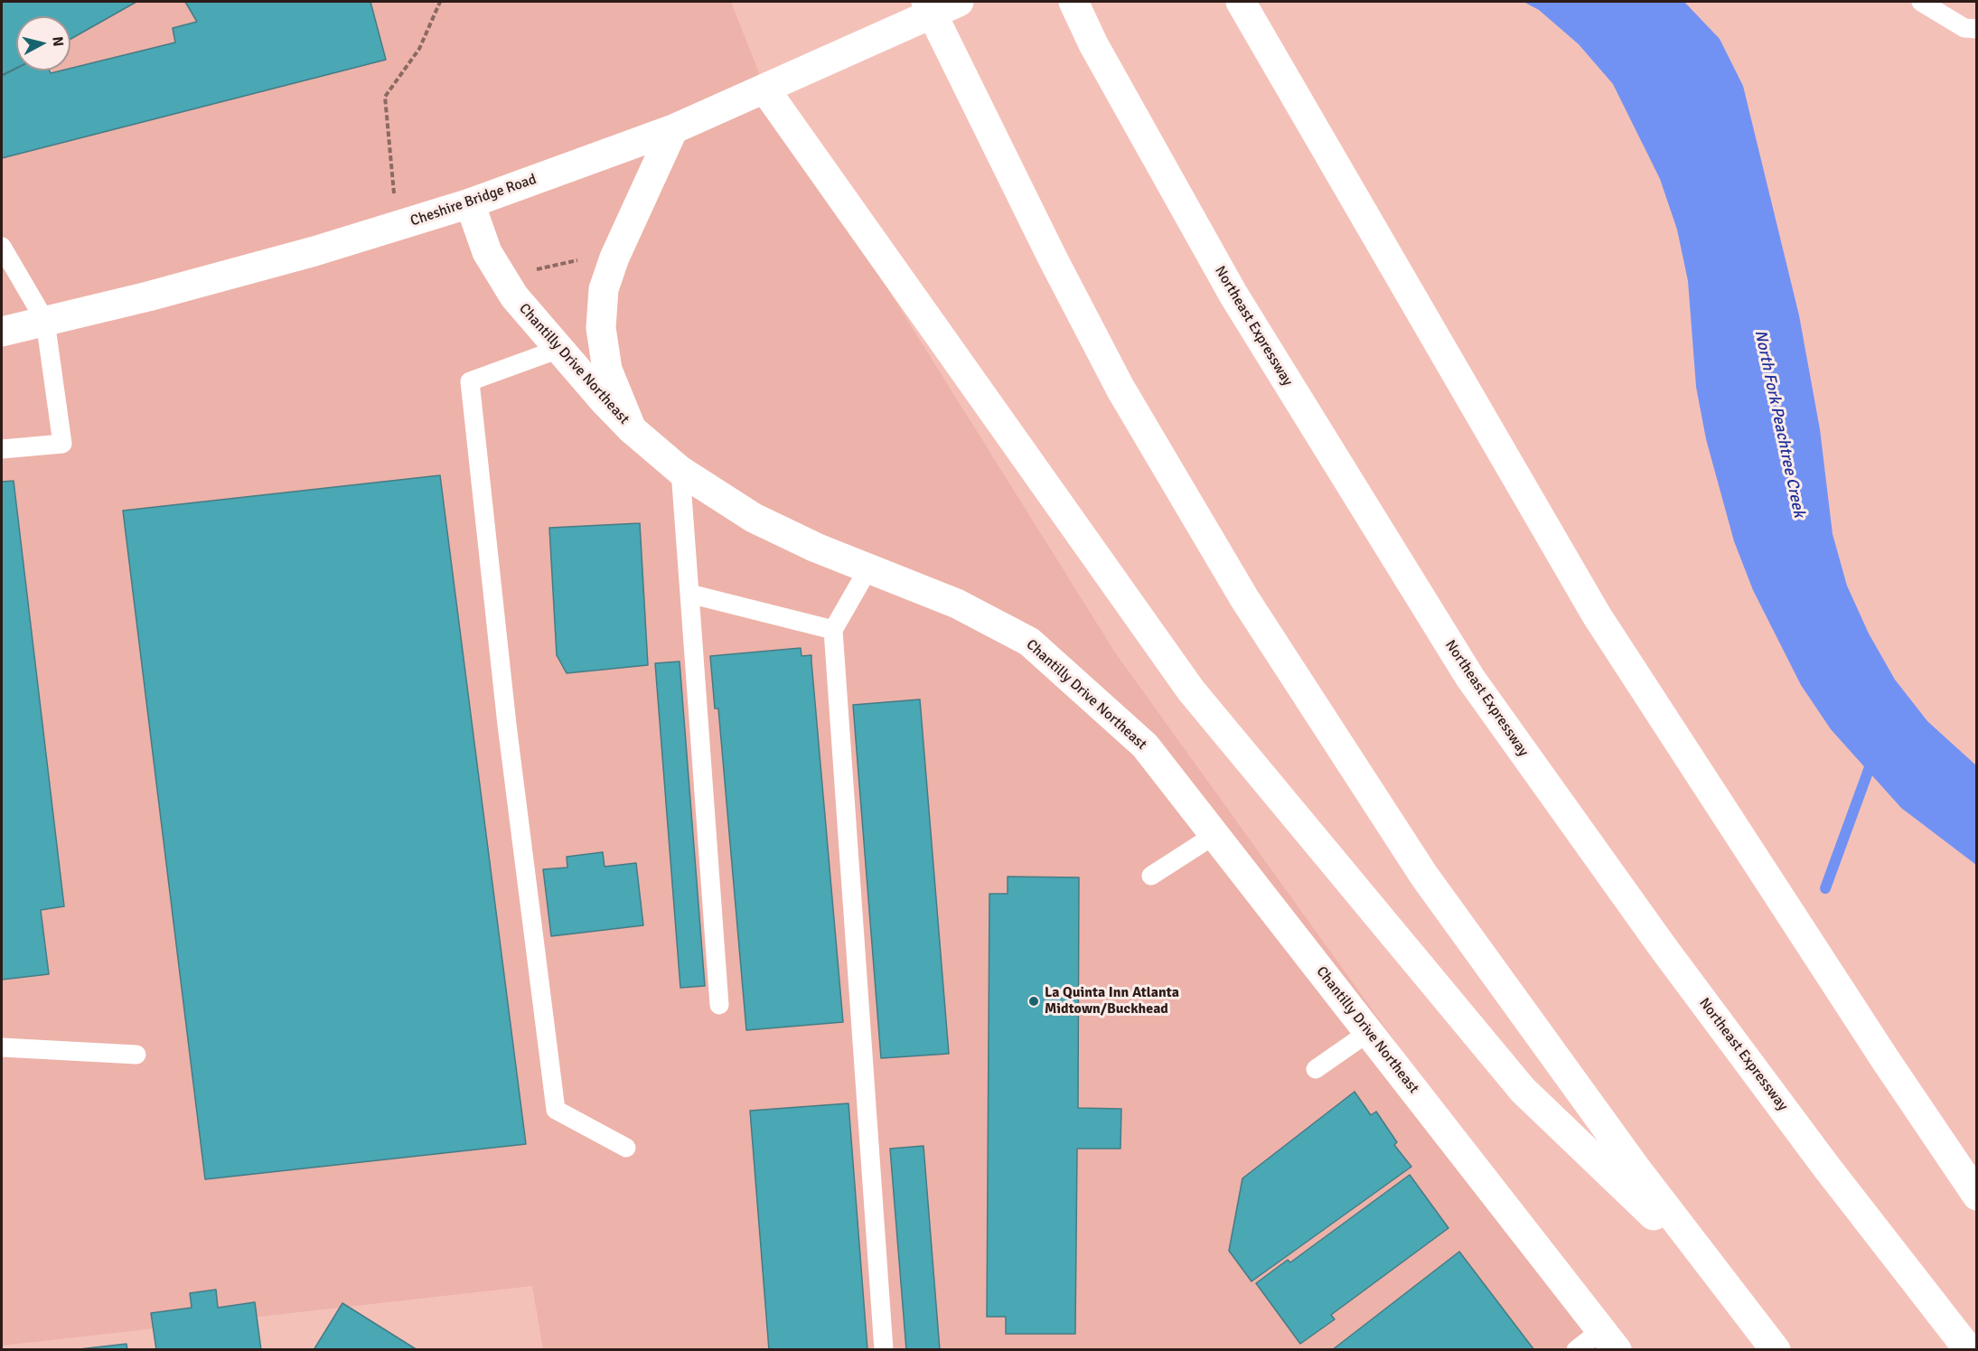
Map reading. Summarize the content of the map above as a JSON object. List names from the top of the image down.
{
  "streets": {
    "main road": ["Cheshire Bridge Road", "Northeast Expressway", "Chantilly Drive Northeast"]
  },
  "crossings": [
    ["Cheshire Bridge Road", "Chantilly Drive Northeast"]
  ],
  "water": ["North Fork Peachtree Creek"],
  "places": ["La Quinta Inn Atlanta Midtown/Buckhead"],
  "north": "right"
}
